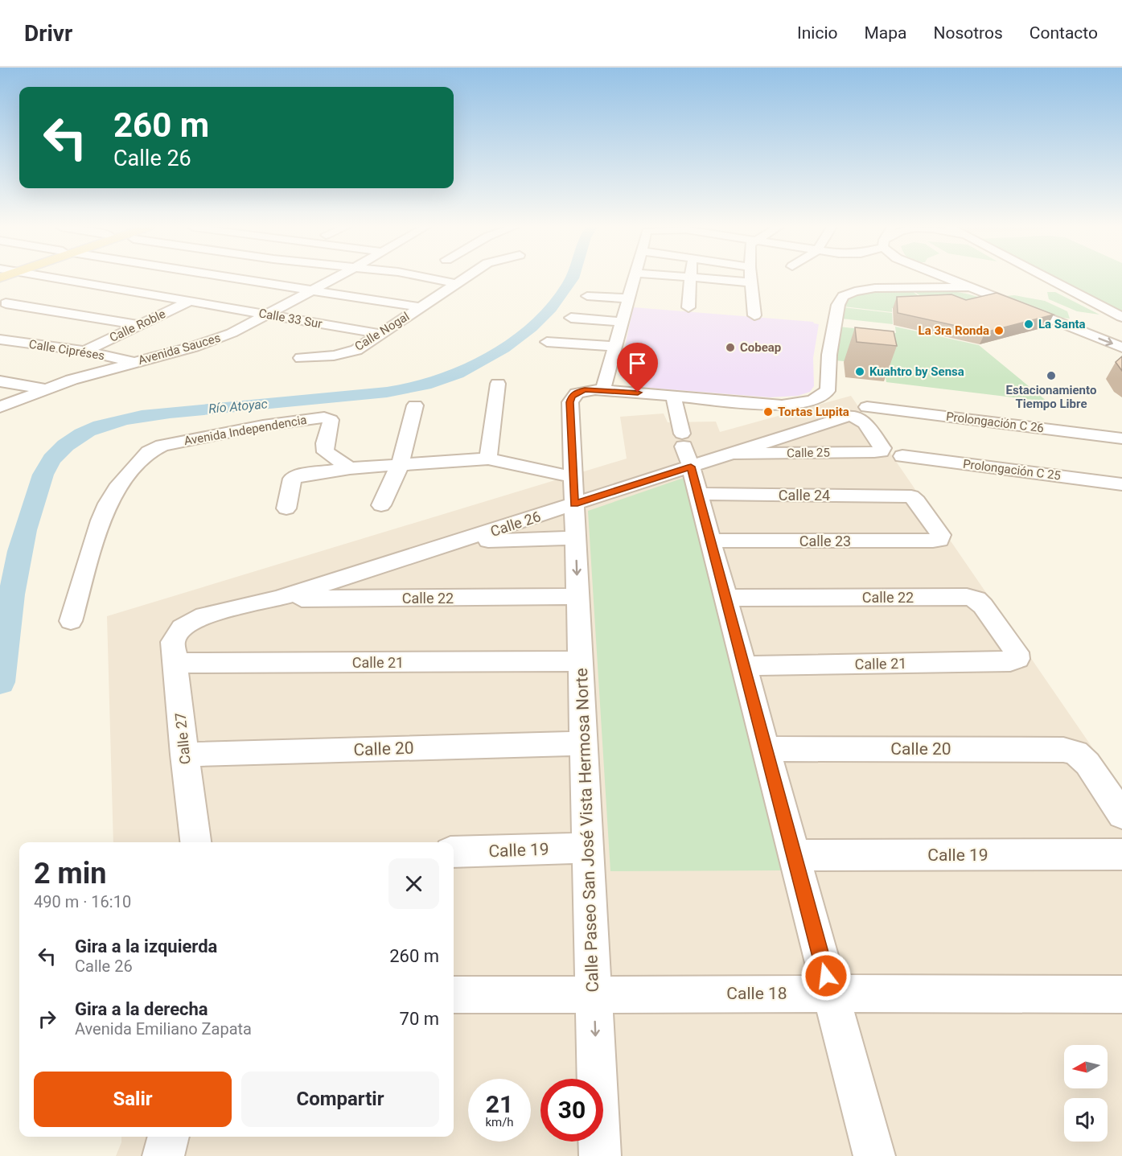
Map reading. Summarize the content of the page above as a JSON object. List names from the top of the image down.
{
  "streets": {
    "street": [
      "Calle 33 Sur",
      "Calle Roble",
      "Calle Nogal",
      "Avenida Sauces",
      "Calle Cipréses",
      "Prolongación C 26",
      "Avenida Independencia",
      "Calle 25",
      "Prolongación C 25",
      "Calle 24",
      "Calle 26",
      "Calle 23",
      "Calle 22",
      "Calle 21",
      "Calle 27",
      "Calle 20",
      "Calle Paseo San José Vista Hermosa Norte",
      "Calle 19",
      "Calle 18"
    ]
  },
  "crossings": [
    ["Calle 33 Sur", "Calle Roble"],
    ["Calle 33 Sur", "Calle Nogal"],
    ["Calle 33 Sur", "Avenida Sauces"],
    ["Calle Roble", "Calle Cipréses"],
    ["Avenida Sauces", "Calle Cipréses"],
    ["Prolongación C 26", "Calle 25"],
    ["Prolongación C 26", "Calle 26"],
    ["Calle 25", "Calle 26"],
    ["Calle 24", "Calle 26"],
    ["Calle 24", "Calle 23"],
    ["Calle 26", "Calle 22"],
    ["Calle 26", "Calle 27"],
    ["Calle 26", "Calle Paseo San José Vista Hermosa Norte"],
    ["Calle 22", "Calle 21"],
    ["Calle 22", "Calle Paseo San José Vista Hermosa Norte"],
    ["Calle 21", "Calle 27"],
    ["Calle 21", "Calle Paseo San José Vista Hermosa Norte"],
    ["Calle 27", "Calle 20"],
    ["Calle 20", "Calle Paseo San José Vista Hermosa Norte"],
    ["Calle Paseo San José Vista Hermosa Norte", "Calle 19"],
    ["Calle Paseo San José Vista Hermosa Norte", "Calle 18"]
  ],
  "water": ["Río Atoyac"],
  "places": [
    "La Santa",
    "La 3ra Ronda",
    "Cobeap",
    "Kuahtro by Sensa",
    "Estacionamiento Tiempo Libre",
    "Tortas Lupita"
  ],
  "north": "left",
  "page": {
    "header": "Drivr",
    "nav": [
      "Inicio",
      "Mapa",
      "Nosotros",
      "Contacto"
    ],
    "turn": ["260 m", "Calle 26"],
    "heading": ["2 min", "490 m · 16:10"],
    "list": [
      {
        "name": "Gira a la izquierda",
        "note": "Calle 26",
        "value": "260 m"
      },
      {
        "name": "Gira a la derecha",
        "note": "Avenida Emiliano Zapata",
        "value": "70 m"
      }
    ],
    "buttons": ["Salir", "Compartir"],
    "speed": "21 km/h",
    "limit": "30"
  }
}
